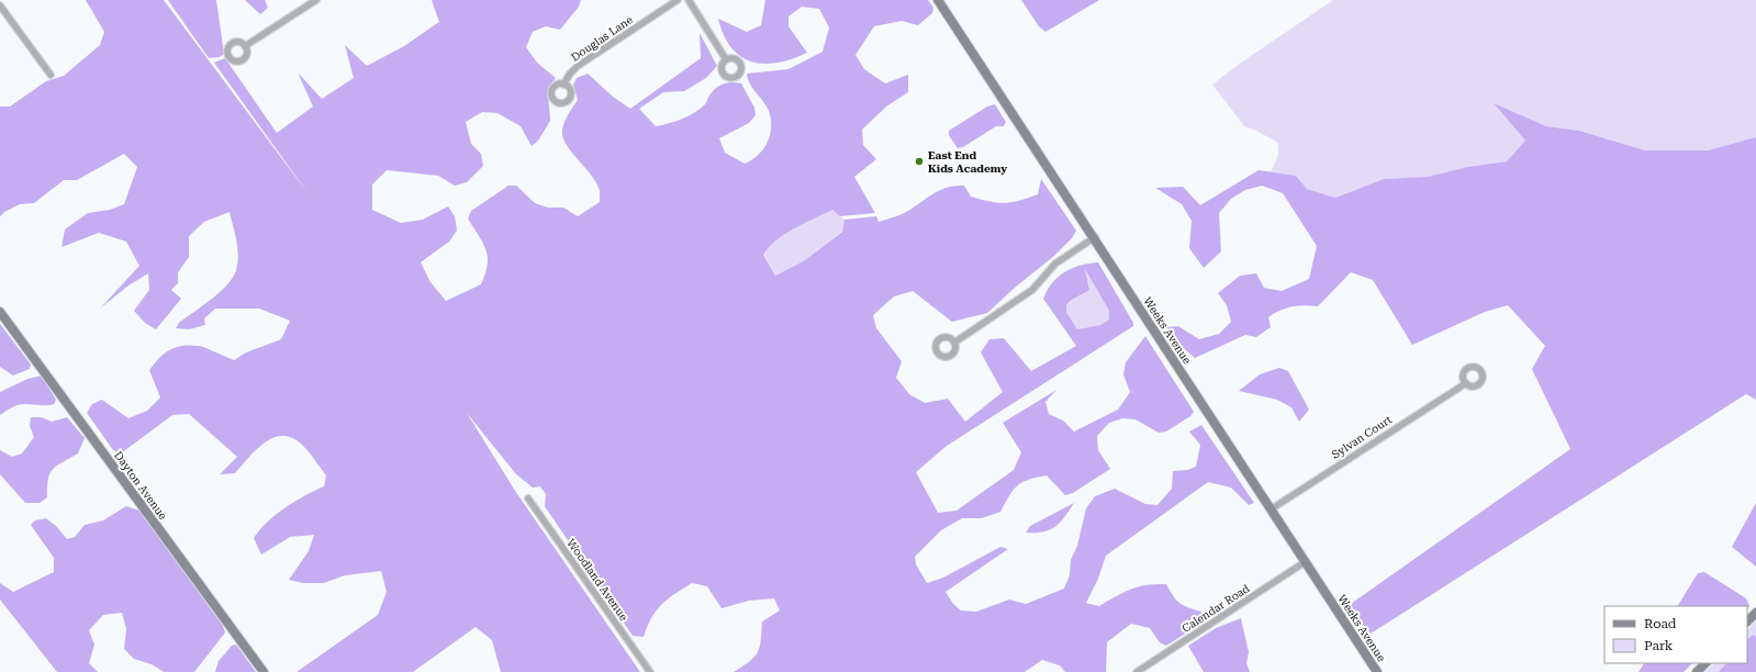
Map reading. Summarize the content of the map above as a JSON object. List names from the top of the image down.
{
  "streets": {
    "street": [
      "Douglas Lane",
      "Weeks Avenue",
      "Sylvan Court",
      "Dayton Avenue",
      "Woodland Avenue",
      "Calendar Road"
    ]
  },
  "crossings": [
    ["Weeks Avenue", "Sylvan Court"],
    ["Weeks Avenue", "Calendar Road"]
  ],
  "places": ["East End Kids Academy"],
  "legend": ["Road", "Park"]
}
